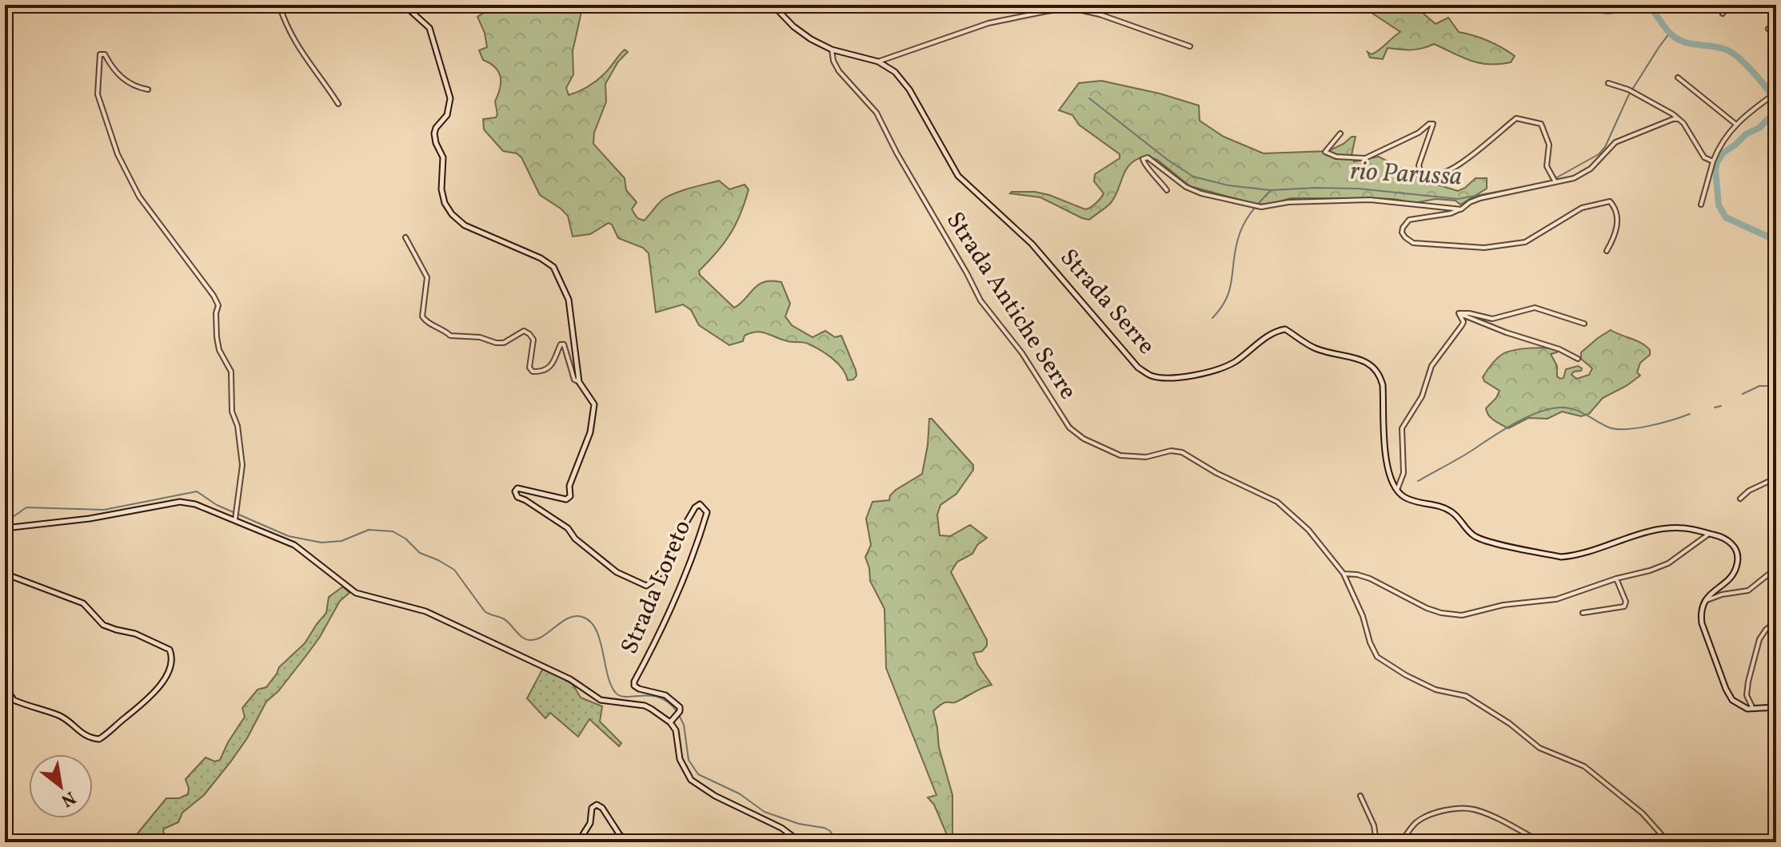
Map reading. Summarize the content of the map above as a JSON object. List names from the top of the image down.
{
  "streets": {
    "street": ["Strada Serre", "Strada Antiche Serre", "Strada Loreto"]
  },
  "crossings": [
    ["Strada Serre", "Strada Antiche Serre"]
  ],
  "water": ["rio Parussa"],
  "north": "bottom right"
}
